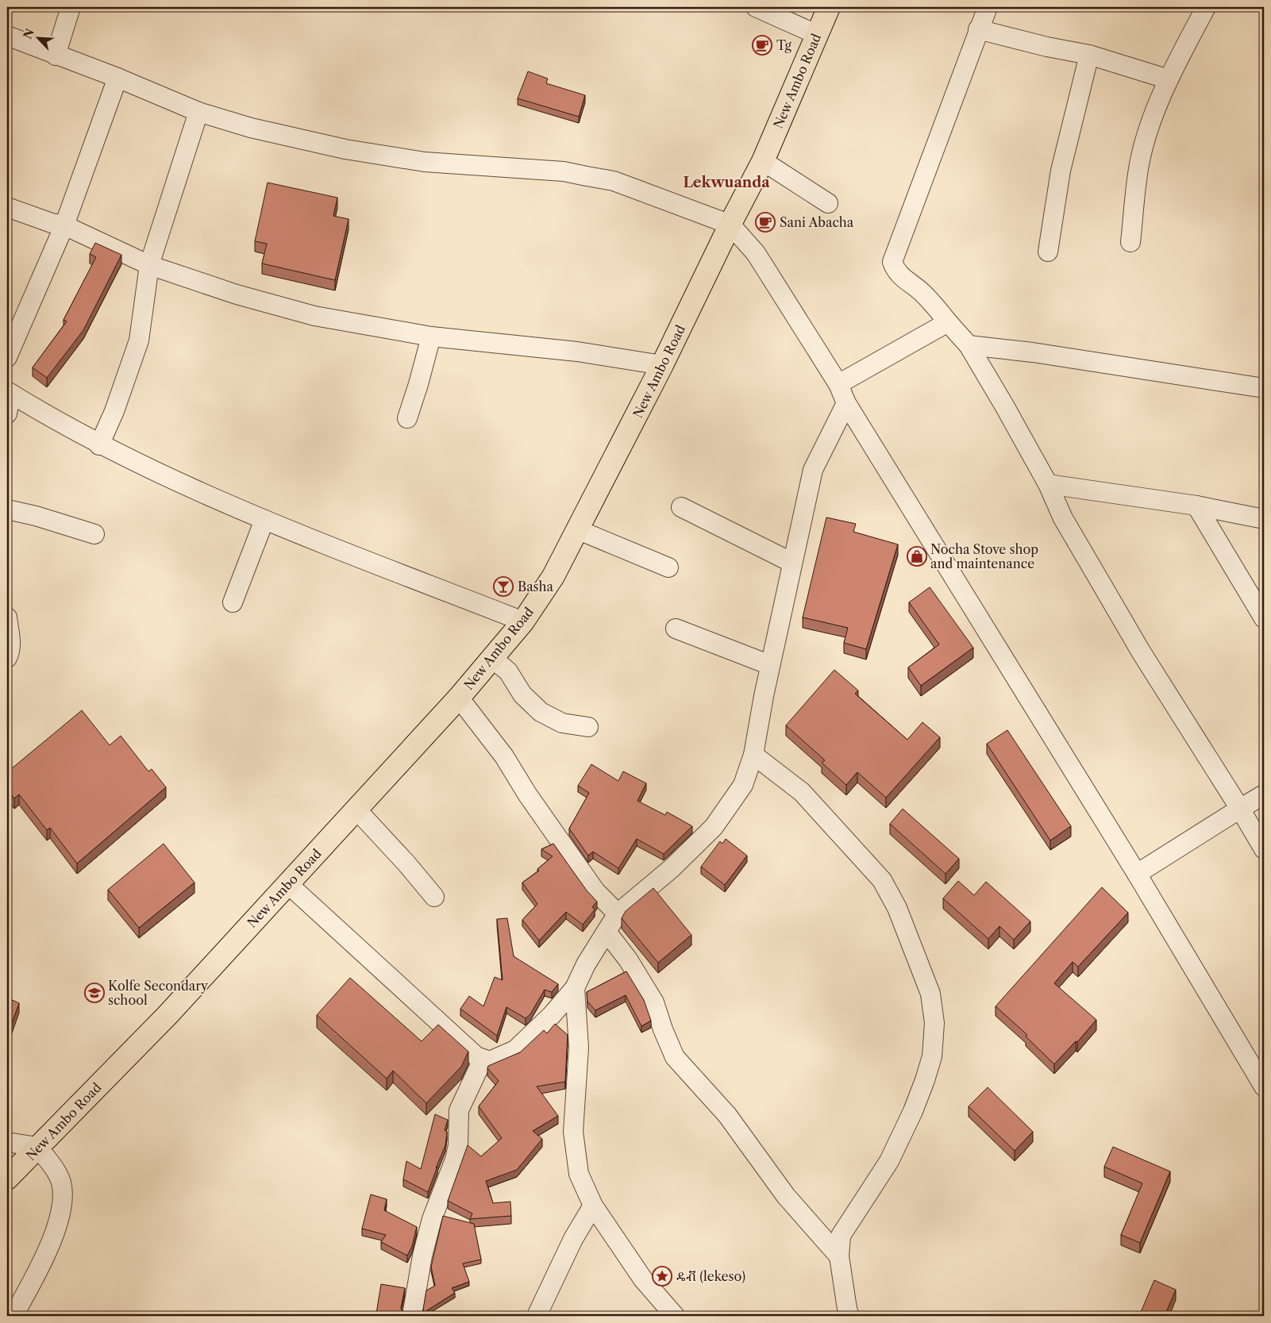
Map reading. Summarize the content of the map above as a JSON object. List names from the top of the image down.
{
  "streets": {
    "main road": ["New Ambo Road"]
  },
  "districts": ["Lekwuanda"],
  "places": {
    "cafe": ["Tg", "Sani Abacha"],
    "shop": ["Nocha Stove shop and maintenance"],
    "bar": ["Basha"],
    "school or university": ["Kolfe Secondary school"],
    "place": ["ዴቭ (lekeso)"]
  },
  "north": "top left"
}
